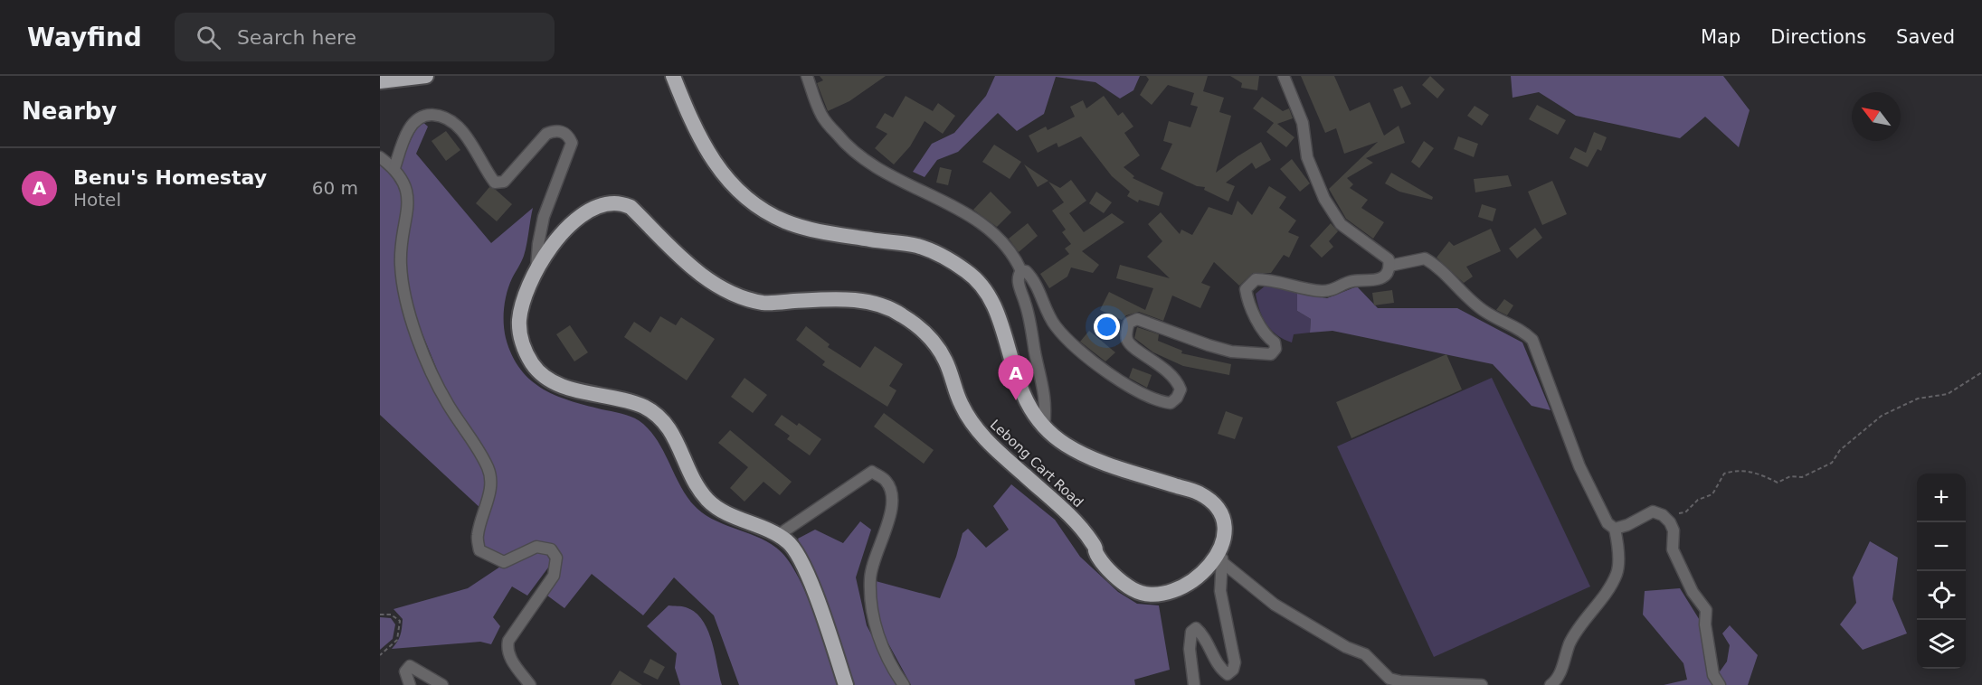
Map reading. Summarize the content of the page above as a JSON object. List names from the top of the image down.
{
  "streets": {
    "highway": ["Lebong Cart Road"]
  },
  "north": "top left",
  "page": {
    "header": "Wayfind",
    "search": "Search here",
    "nav": ["Map", "Directions", "Saved"],
    "heading": "Nearby",
    "list": [
      {
        "mark": "A",
        "name": "Benu's Homestay",
        "note": "Hotel",
        "value": "60 m"
      }
    ],
    "pins": "A",
    "map_buttons": ["+", "−"]
  }
}
